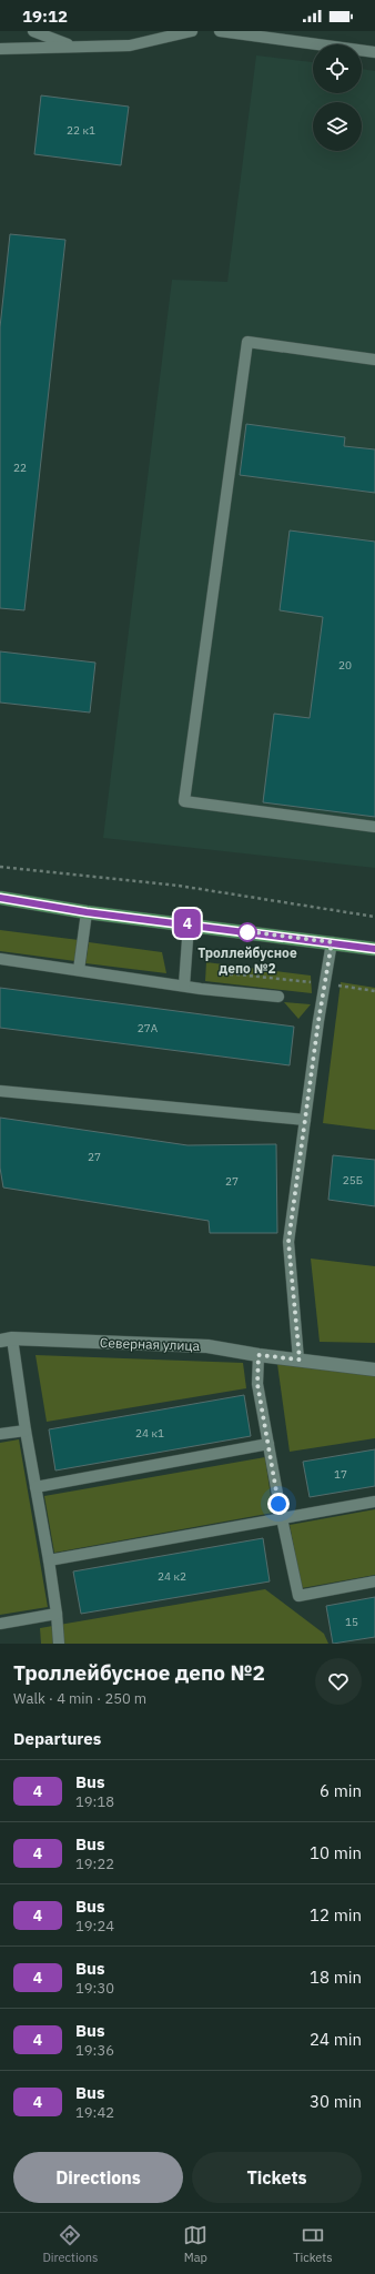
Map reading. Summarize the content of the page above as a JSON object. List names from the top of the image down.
{
  "streets": {
    "street": ["Северная улица"]
  },
  "places": ["Троллейбусное депо №2"],
  "lines": ["bus line 4"],
  "house_numbers": [
    "22 к1",
    "22",
    "20",
    "27А",
    "27",
    "25Б",
    "27",
    "24 к1",
    "17",
    "24 к2",
    "15"
  ],
  "page": {
    "status": "19:12",
    "on_map": "4",
    "heading": [
      ["Троллейбусное депо №2", "Walk · 4 min · 250 m"],
      "Departures"
    ],
    "list": [
      {
        "mark": "4",
        "name": "Bus",
        "note": "19:18",
        "value": "6 min"
      },
      {
        "mark": "4",
        "name": "Bus",
        "note": "19:22",
        "value": "10 min"
      },
      {
        "mark": "4",
        "name": "Bus",
        "note": "19:24",
        "value": "12 min"
      },
      {
        "mark": "4",
        "name": "Bus",
        "note": "19:30",
        "value": "18 min"
      },
      {
        "mark": "4",
        "name": "Bus",
        "note": "19:36",
        "value": "24 min"
      },
      {
        "mark": "4",
        "name": "Bus",
        "note": "19:42",
        "value": "30 min"
      }
    ],
    "buttons": ["Directions", "Tickets"],
    "tabs": ["Directions", "Map", "Tickets"]
  }
}
